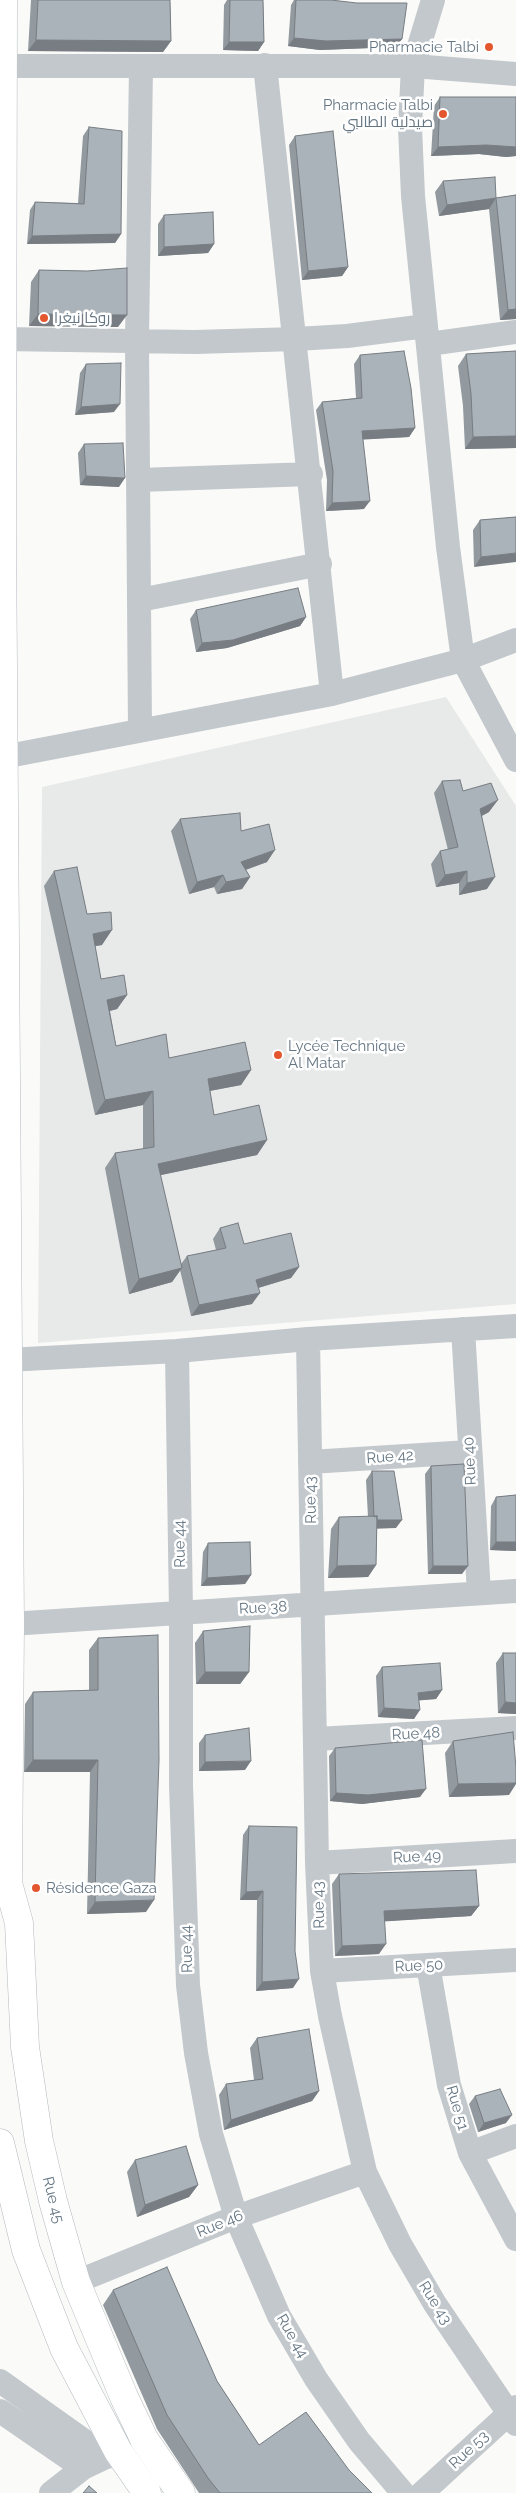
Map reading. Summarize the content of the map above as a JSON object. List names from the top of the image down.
{
  "streets": {
    "street": [
      "Rue 42",
      "Rue 40",
      "Rue 43",
      "Rue 44",
      "Rue 38",
      "Rue 48",
      "Rue 49",
      "Rue 50",
      "Rue 51",
      "Rue 45",
      "Rue 46",
      "Rue 53"
    ]
  },
  "crossings": [
    ["Rue 42", "Rue 40"],
    ["Rue 42", "Rue 43"],
    ["Rue 40", "Rue 38"],
    ["Rue 43", "Rue 38"],
    ["Rue 43", "Rue 48"],
    ["Rue 43", "Rue 49"],
    ["Rue 43", "Rue 50"],
    ["Rue 43", "Rue 46"],
    ["Rue 43", "Rue 53"],
    ["Rue 44", "Rue 38"],
    ["Rue 44", "Rue 46"],
    ["Rue 38", "Rue 45"],
    ["Rue 50", "Rue 51"],
    ["Rue 45", "Rue 46"]
  ],
  "places": [
    "Pharmacie Talbi",
    "Pharmacie Talbi صيدلية الطالبي",
    "روكا نيغرا",
    "Lycée Technique Al Matar",
    "Résidence Gaza"
  ]
}
